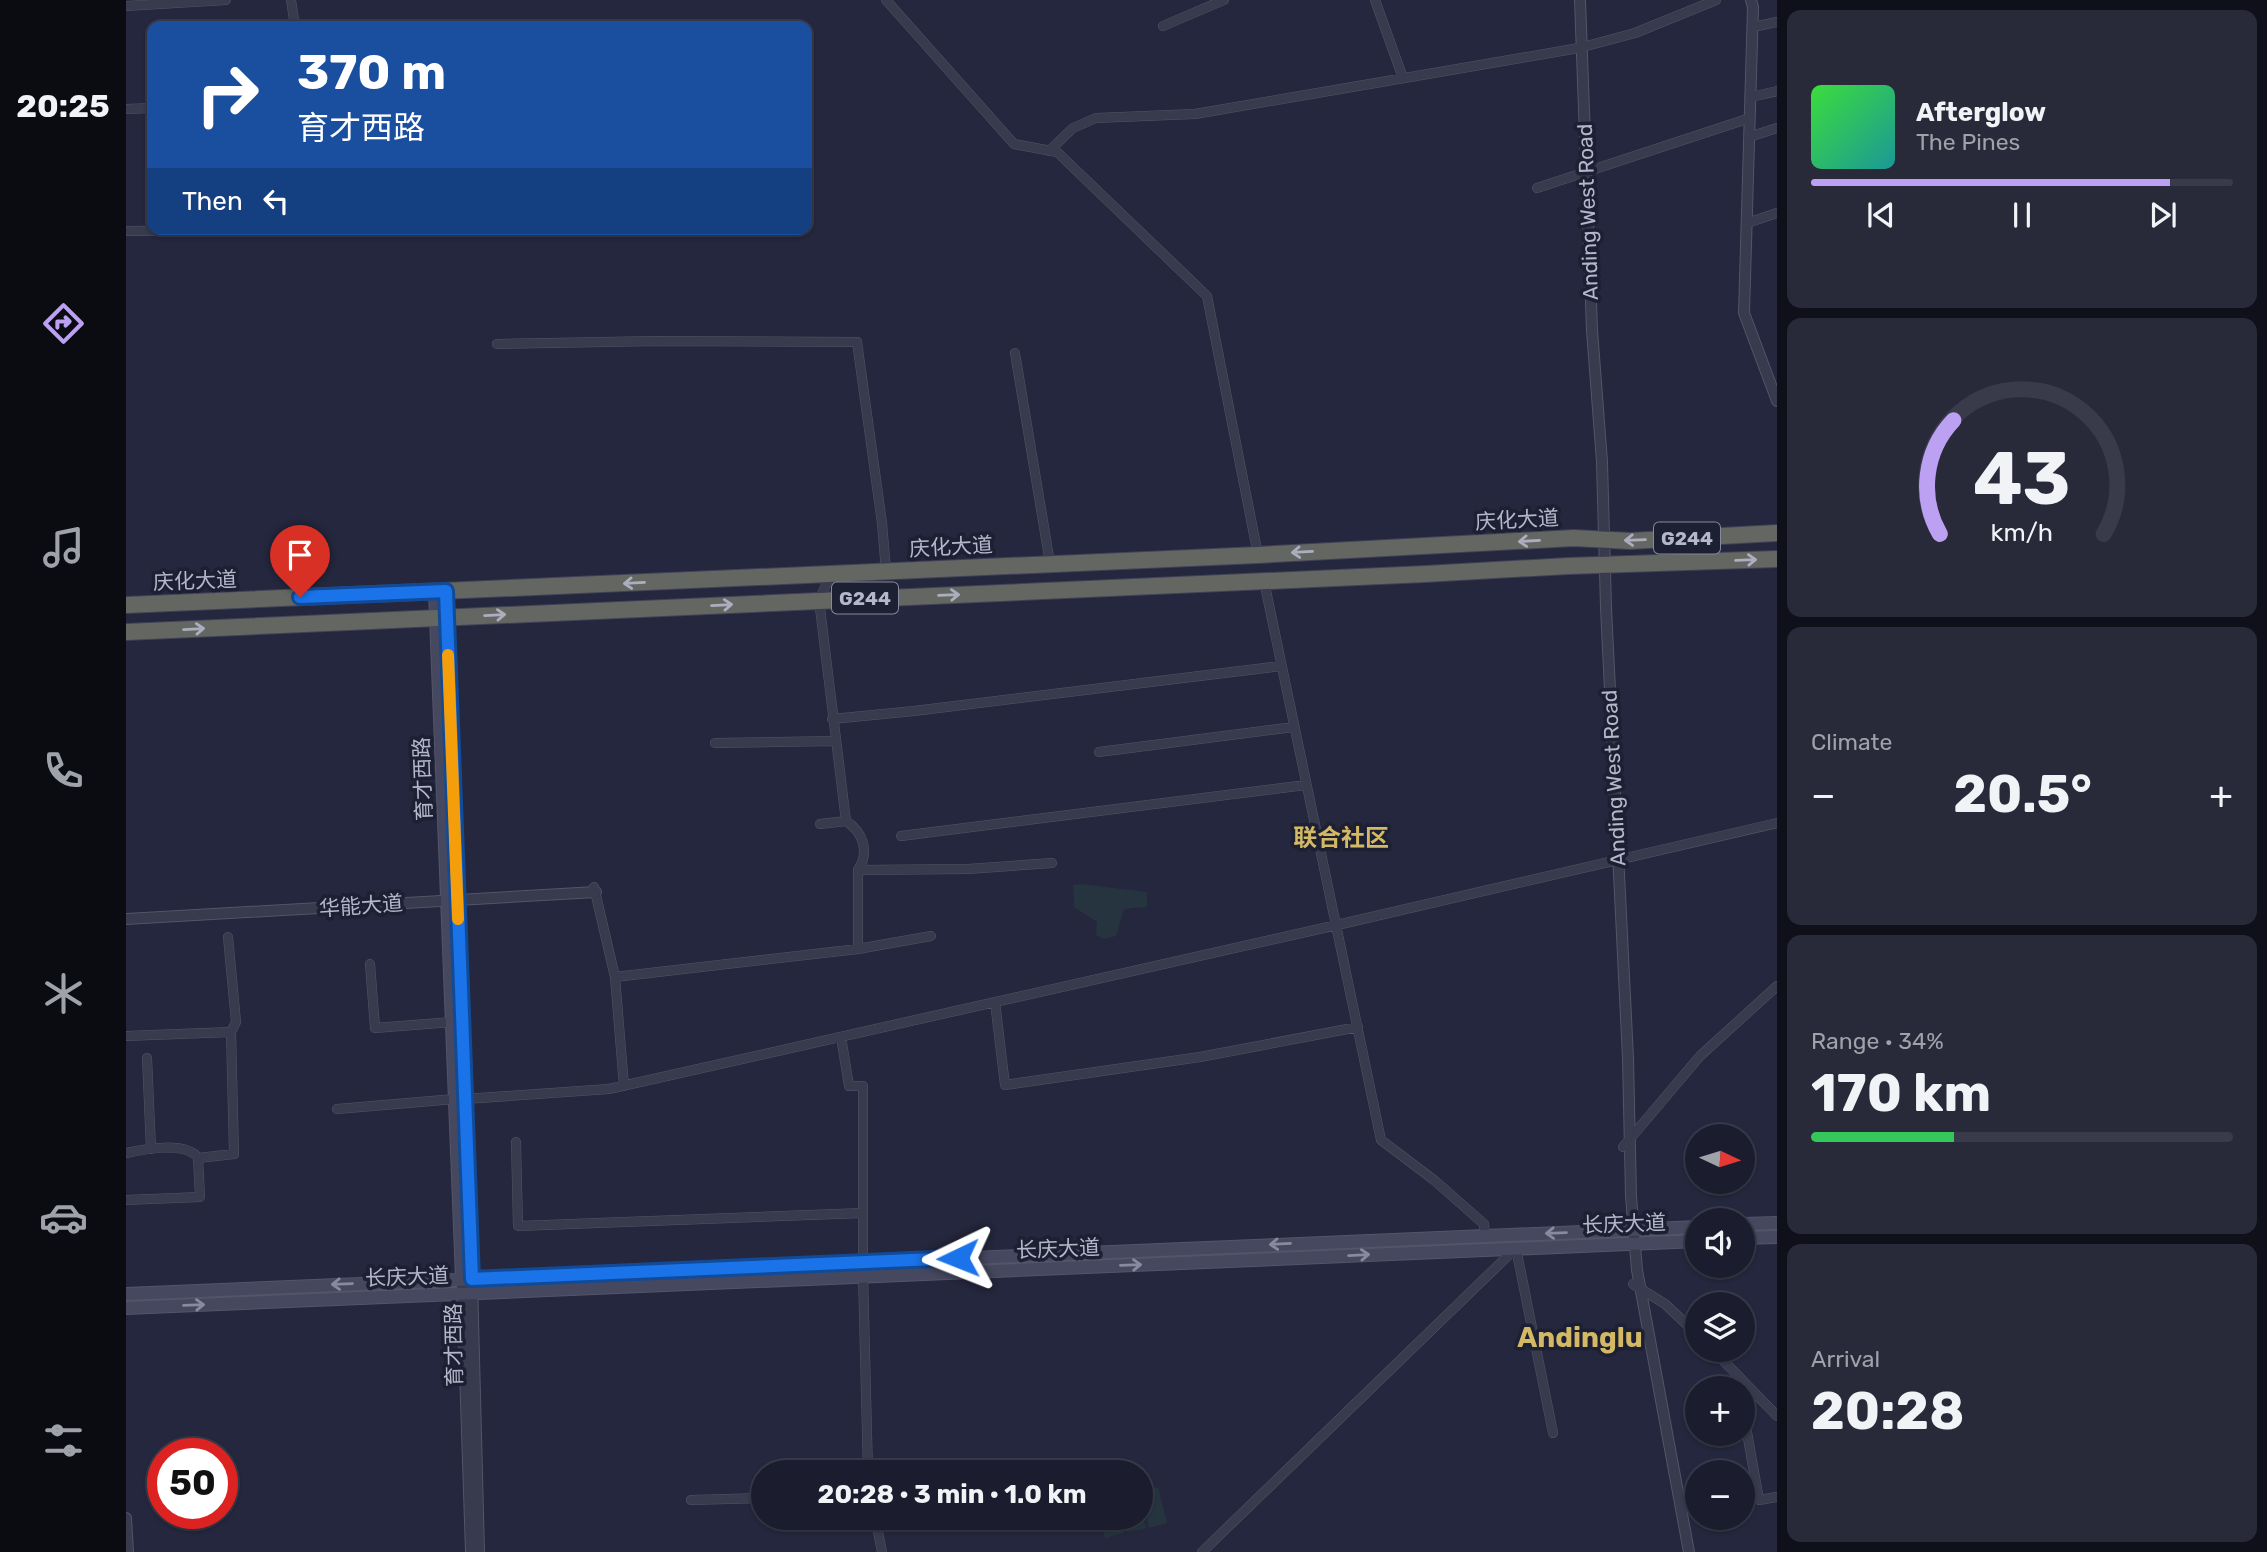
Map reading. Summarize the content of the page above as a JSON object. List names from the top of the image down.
{
  "streets": {
    "highway": ["庆化大道", "G244"],
    "main road": ["育才西路", "长庆大道"],
    "street": ["Anding West Road", "华能大道"]
  },
  "crossings": [
    ["Anding West Road", "庆化大道"],
    ["Anding West Road", "G244"],
    ["Anding West Road", "长庆大道"],
    ["庆化大道", "育才西路"],
    ["G244", "育才西路"],
    ["育才西路", "华能大道"],
    ["育才西路", "长庆大道"]
  ],
  "districts": ["联合社区", "Andinglu"],
  "north": "right",
  "page": {
    "tabs": "20:25",
    "turn": ["370 m", "育才西路"],
    "song": ["Afterglow", "The Pines"],
    "then": "Then",
    "tile": [
      "Climate",
      ["Range · 34%", "170 km"],
      ["Arrival", "20:28"]
    ],
    "heat": ["−", "20.5°", "+"],
    "map_buttons": ["+", "−"],
    "limit": "50",
    "trip": "20:28 · 3 min · 1.0 km",
    "gauge": ["43", "km/h"]
  }
}
